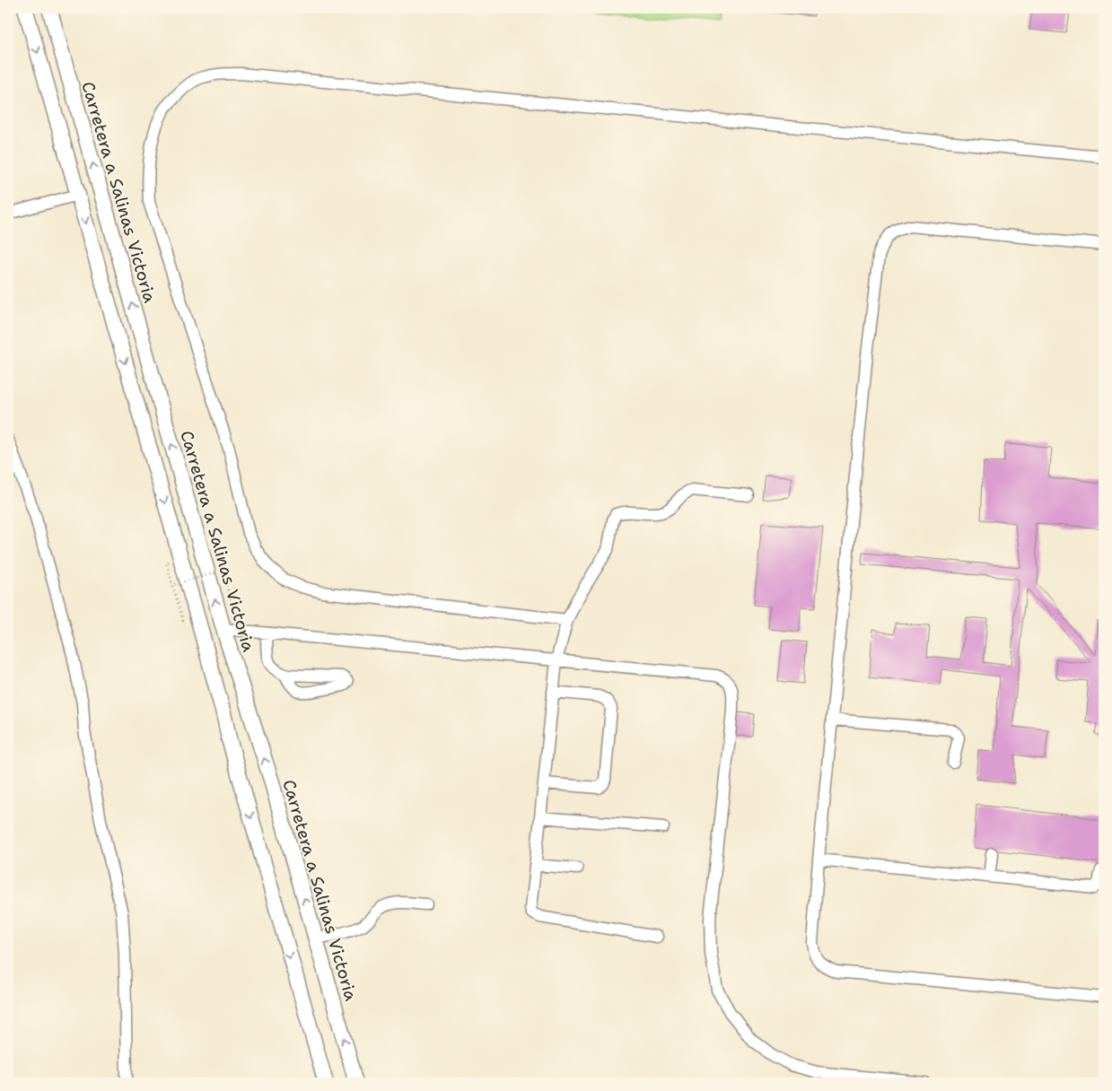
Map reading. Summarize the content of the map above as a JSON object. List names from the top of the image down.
{
  "streets": {
    "main road": ["Carretera a Salinas Victoria"]
  }
}
